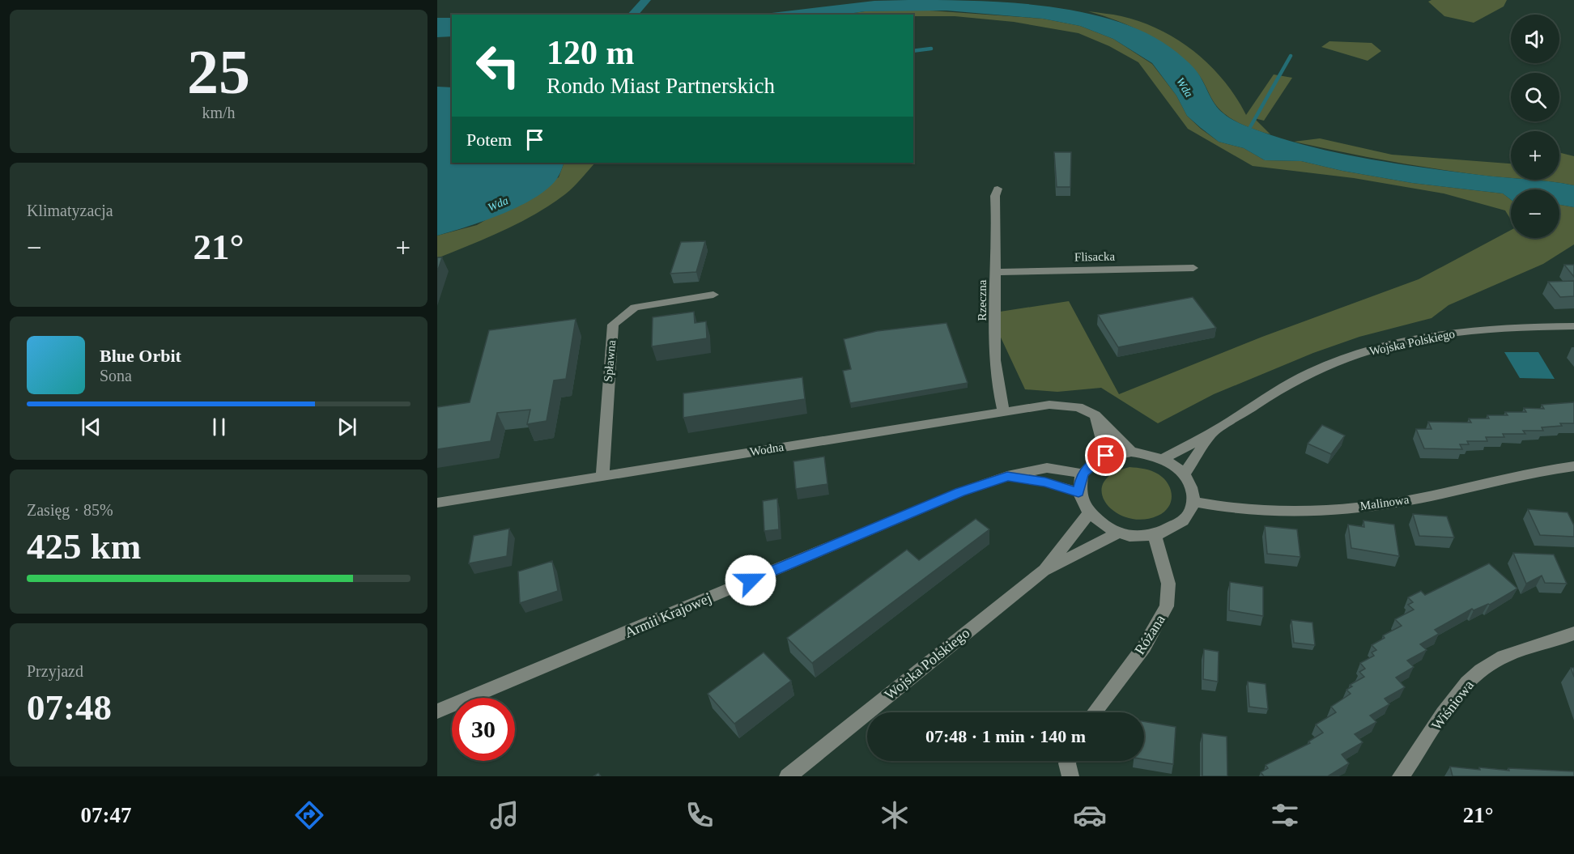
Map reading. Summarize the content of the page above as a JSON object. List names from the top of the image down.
{
  "streets": {
    "street": [
      "Flisacka",
      "Rzeczna",
      "Wojska Polskiego",
      "Spławna",
      "Wodna",
      "Malinowa",
      "Armii Krajowej",
      "Różana",
      "Wiśniowa"
    ]
  },
  "crossings": [
    ["Flisacka", "Rzeczna"],
    ["Rzeczna", "Wodna"],
    ["Wojska Polskiego", "Wodna"],
    ["Wojska Polskiego", "Malinowa"],
    ["Wojska Polskiego", "Armii Krajowej"],
    ["Wojska Polskiego", "Różana"],
    ["Spławna", "Wodna"],
    ["Wodna", "Malinowa"],
    ["Wodna", "Armii Krajowej"],
    ["Wodna", "Różana"],
    ["Malinowa", "Armii Krajowej"],
    ["Malinowa", "Różana"],
    ["Armii Krajowej", "Różana"]
  ],
  "water": ["Wda"],
  "page": {
    "tile": [
      ["25", "km/h"],
      "Klimatyzacja",
      ["Zasięg · 85%", "425 km"],
      ["Przyjazd", "07:48"]
    ],
    "map_buttons": ["+", "−"],
    "turn": ["120 m", "Rondo Miast Partnerskich"],
    "then": "Potem",
    "heat": ["−", "21°", "+"],
    "song": ["Blue Orbit", "Sona"],
    "limit": "30",
    "trip": "07:48 · 1 min · 140 m",
    "tabs": ["07:47", "21°"]
  }
}
